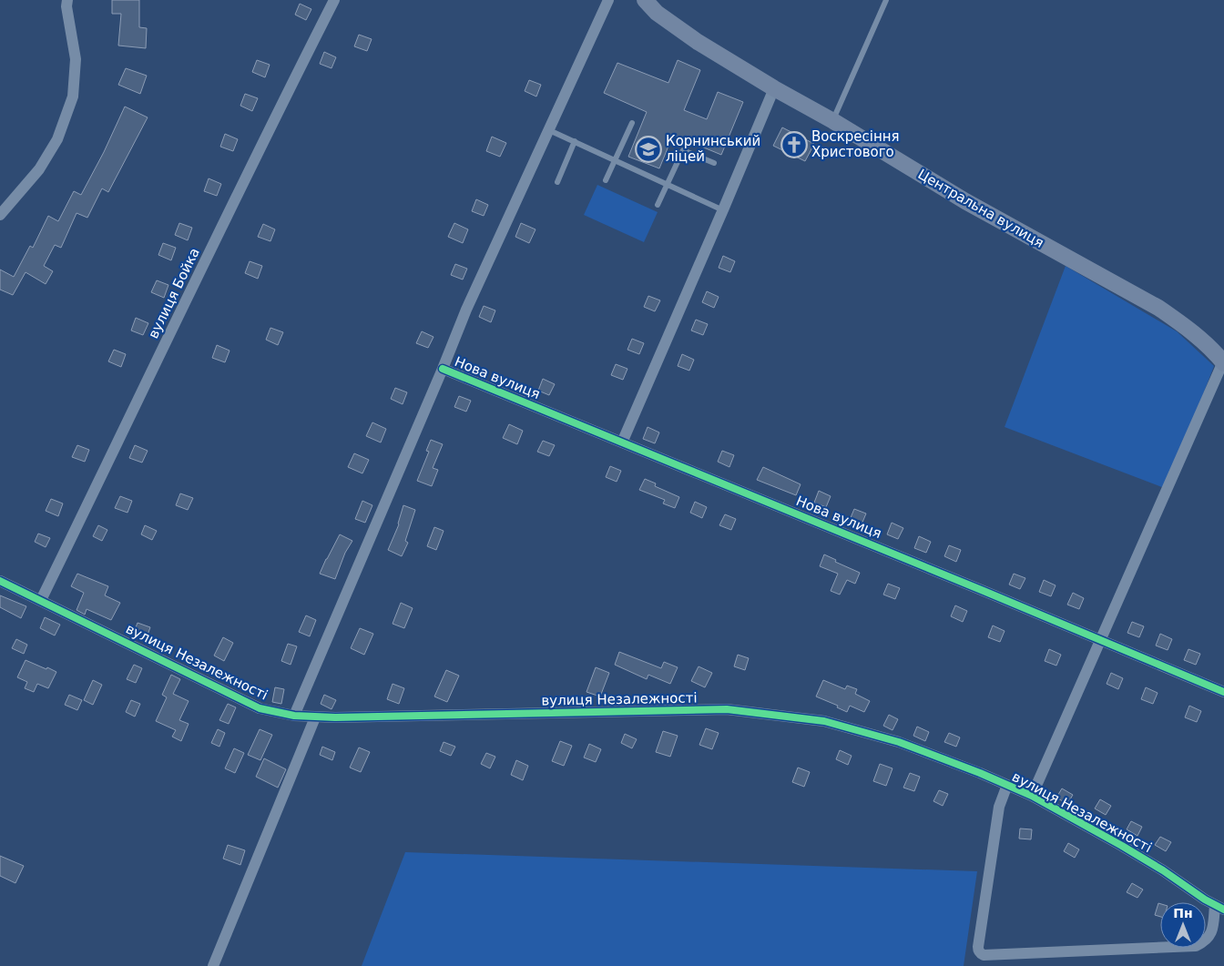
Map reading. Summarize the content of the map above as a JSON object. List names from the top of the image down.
{
  "streets": {
    "street": [
      "Центральна вулиця",
      "вулиця Бойка",
      "Нова вулиця",
      "вулиця Незалежності"
    ]
  },
  "crossings": [
    ["вулиця Бойка", "вулиця Незалежності"]
  ],
  "places": {
    "church": ["Воскресіння Христового"],
    "school or university": ["Корнинський ліцей"]
  },
  "north": "top"
}
